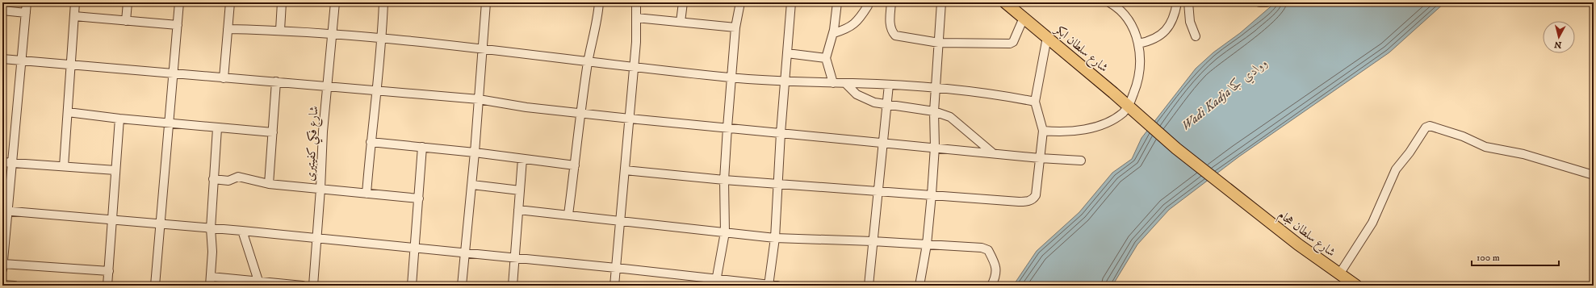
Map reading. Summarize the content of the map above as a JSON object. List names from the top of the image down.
{
  "streets": {
    "highway": ["شارع سلطان ابكر", "شارع سلطان هجام"],
    "street": ["شارع فكي كفيتيرى"]
  },
  "crossings": [
    ["شارع سلطان ابكر", "شارع سلطان هجام"]
  ],
  "water": ["Wadi Kadja ووادي كجا"],
  "scale_bar": "100 m",
  "north": "bottom"
}
